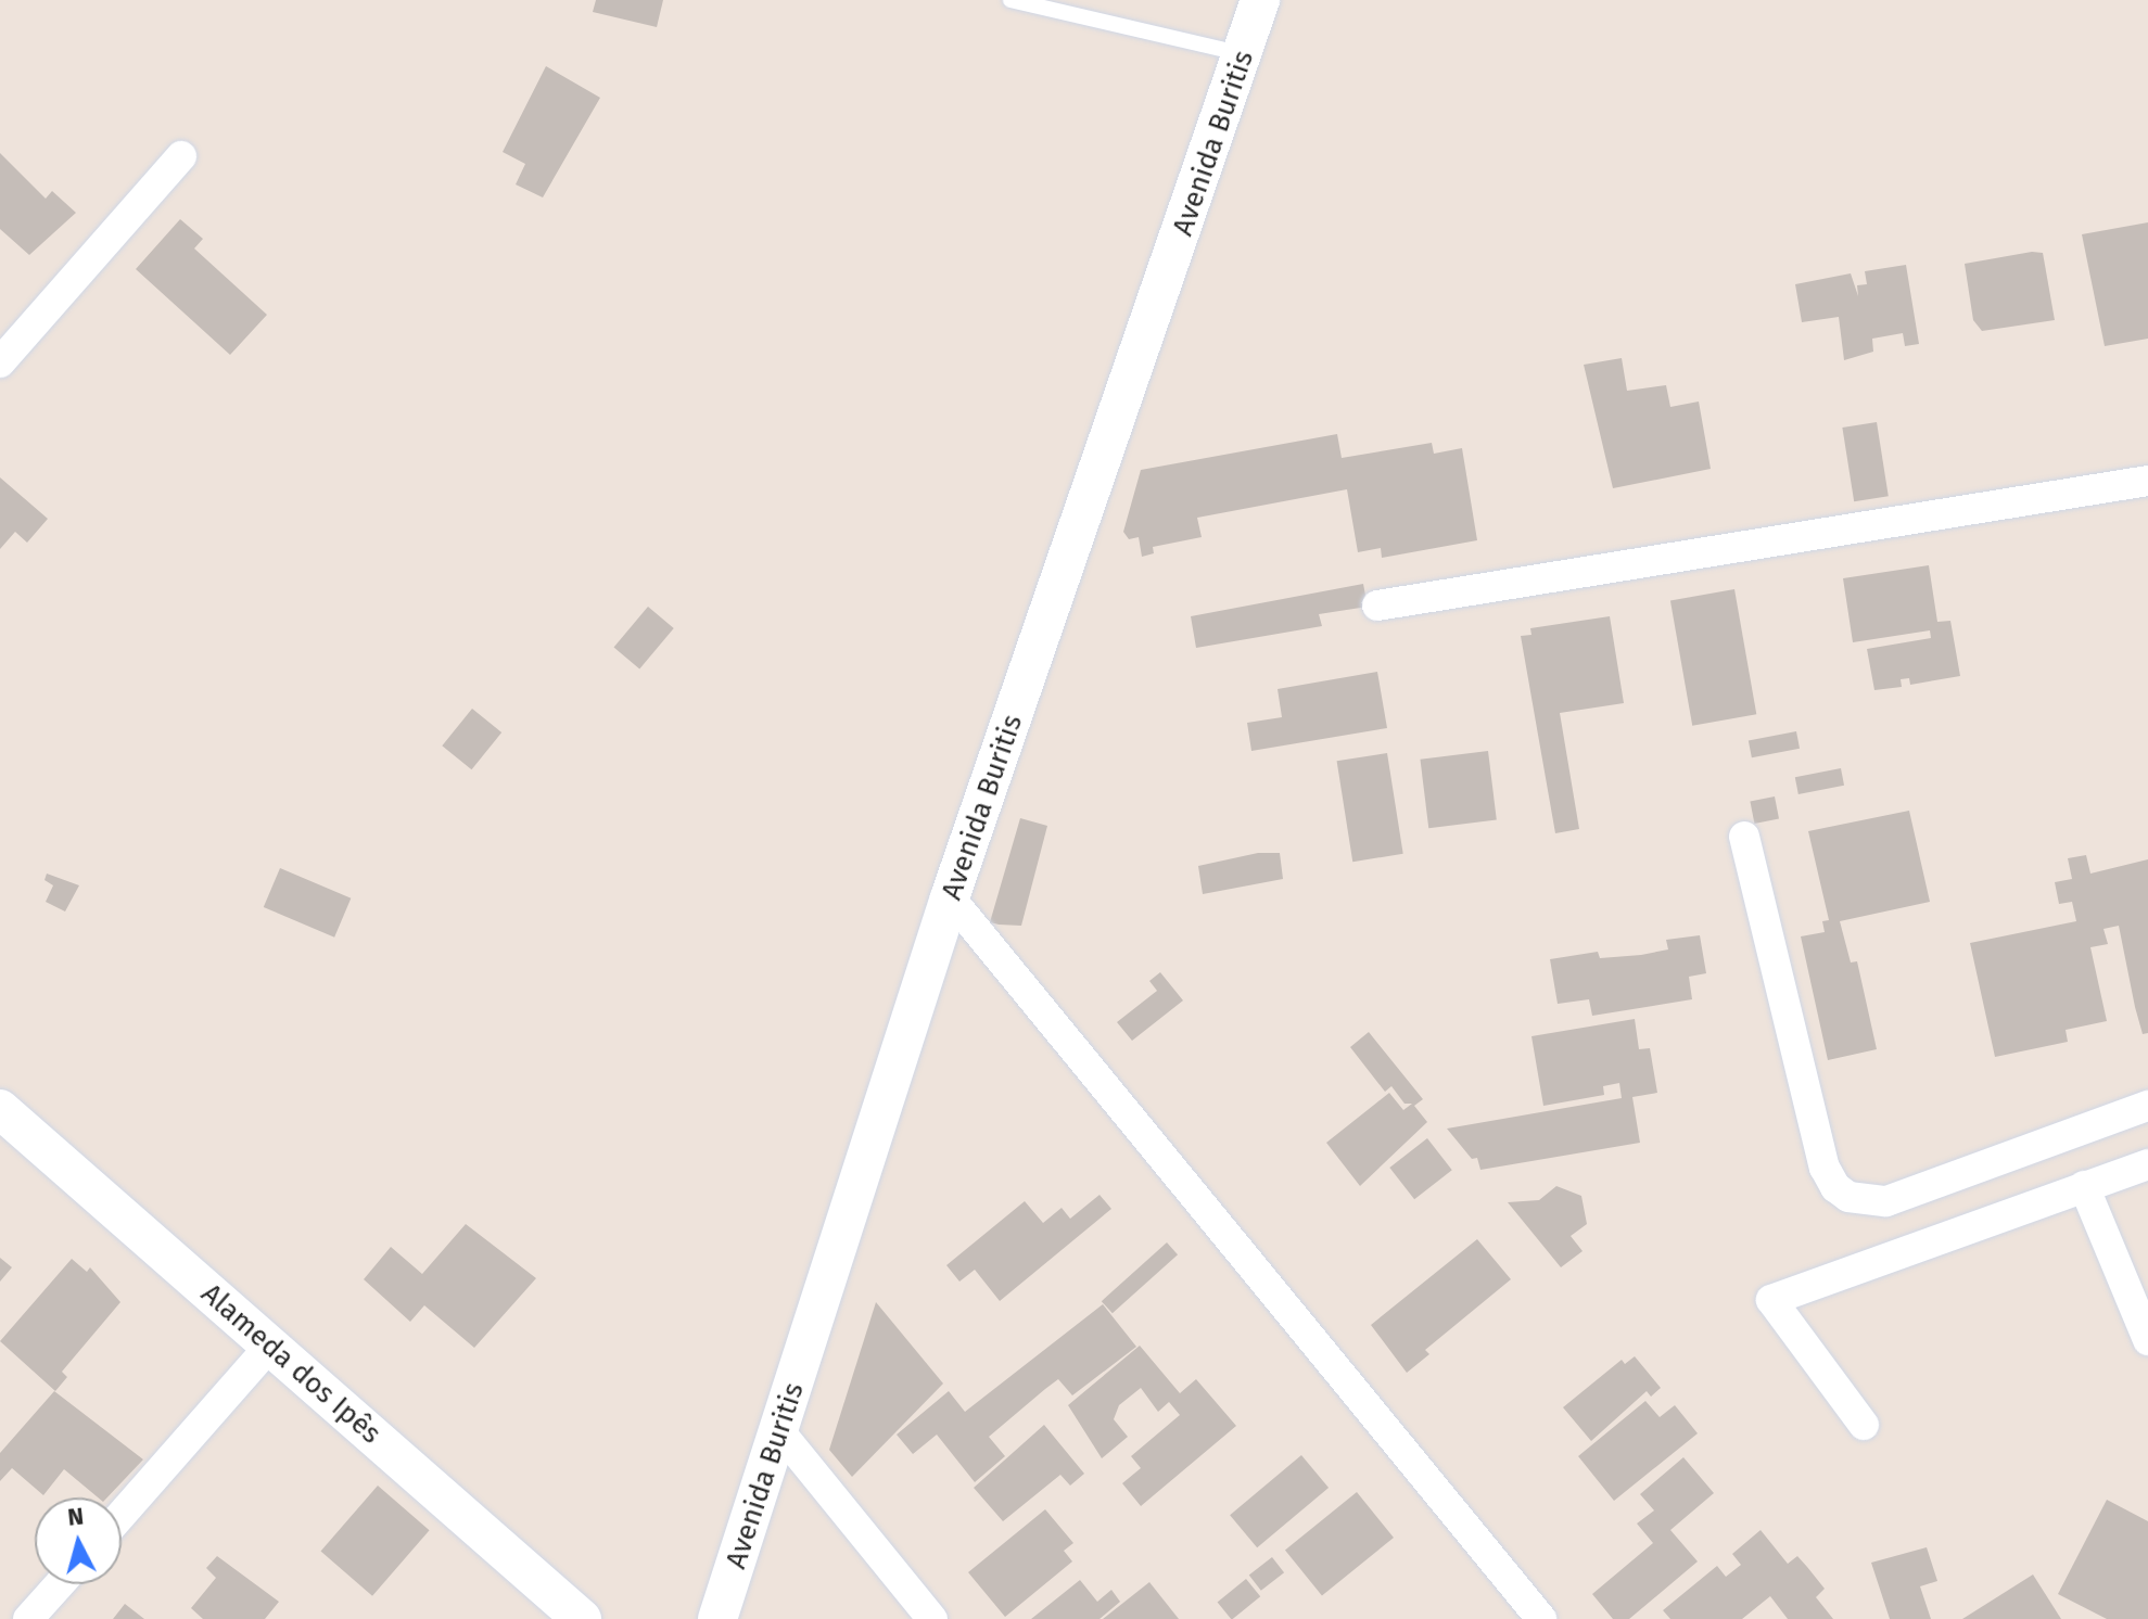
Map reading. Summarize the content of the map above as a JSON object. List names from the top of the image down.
{
  "streets": {
    "street": ["Avenida Buritis", "Alameda dos Ipês"]
  },
  "north": "top"
}
